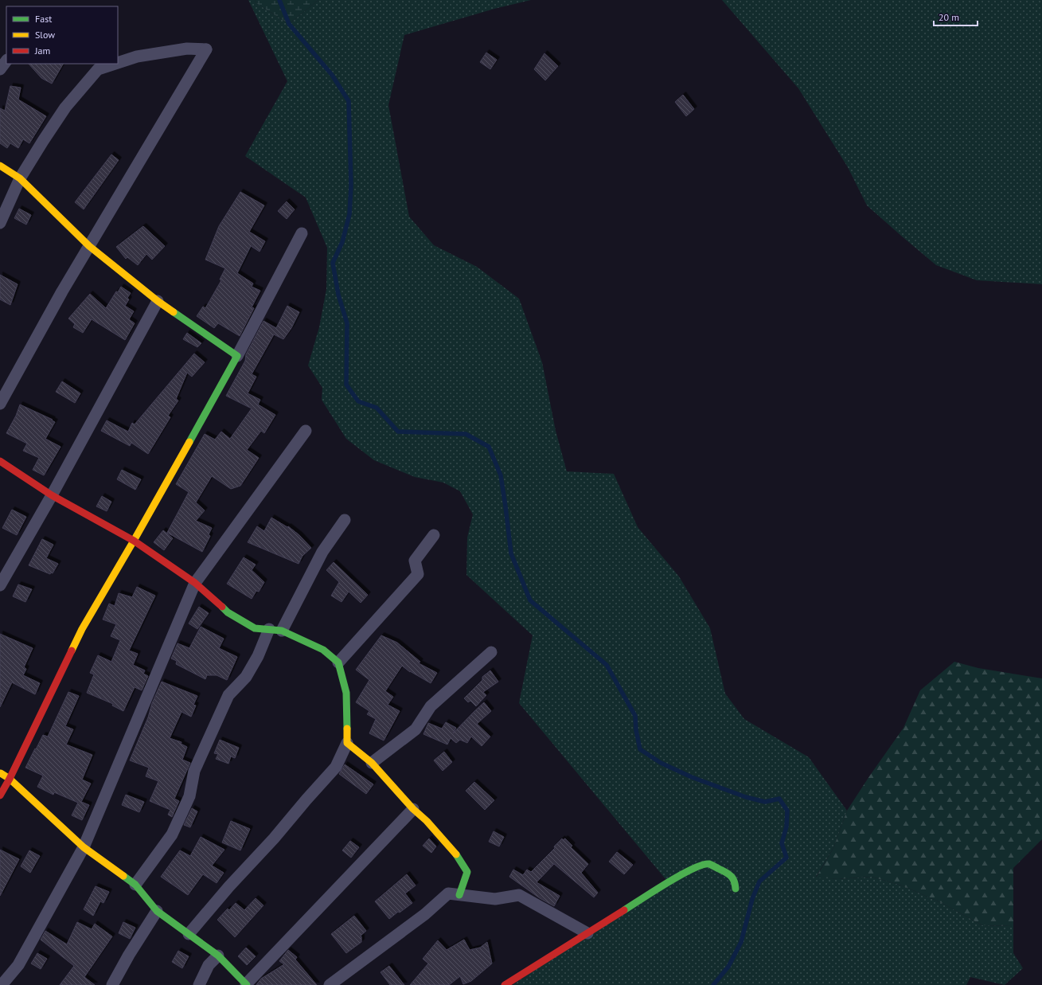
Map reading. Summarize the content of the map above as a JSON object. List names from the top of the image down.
{
  "legend": ["Fast", "Slow", "Jam"],
  "scale_bar": "20 m"
}
